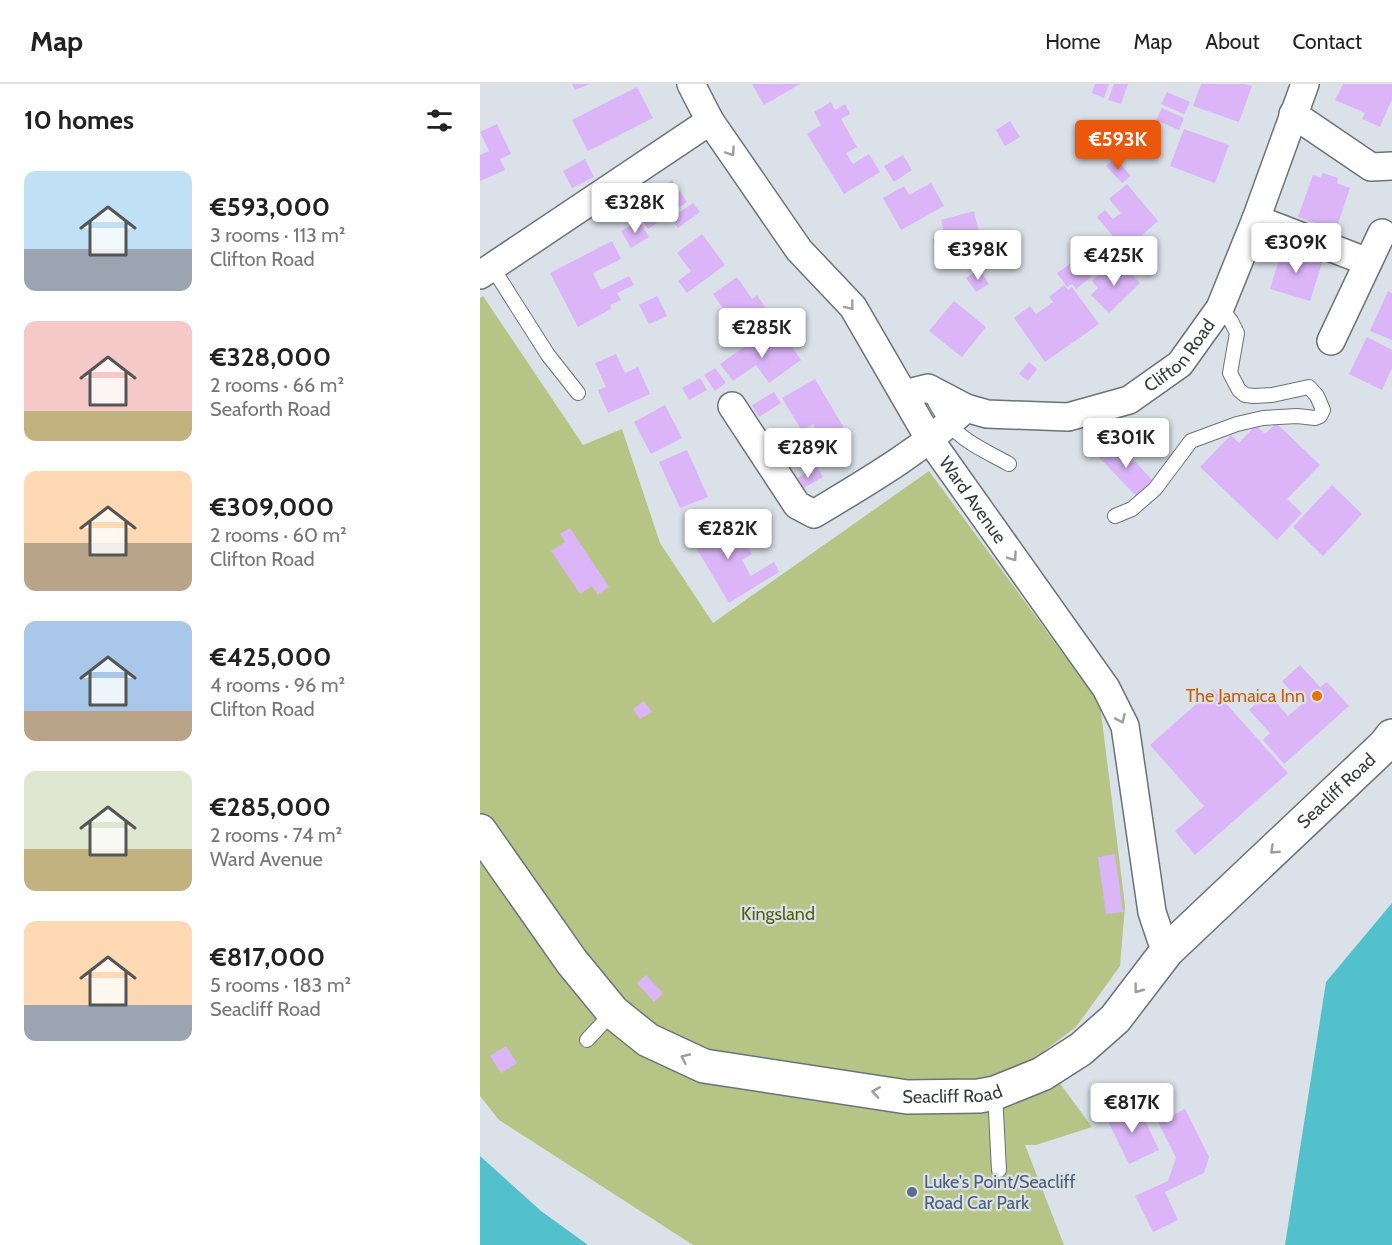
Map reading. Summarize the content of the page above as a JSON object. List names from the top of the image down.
{
  "streets": {
    "street": ["Clifton Road", "Ward Avenue", "Seacliff Road"]
  },
  "crossings": [
    ["Clifton Road", "Ward Avenue"],
    ["Ward Avenue", "Seacliff Road"]
  ],
  "one_way": ["Ward Avenue", "Seacliff Road"],
  "parks": ["Kingsland"],
  "places": ["The Jamaica Inn", "Luke's Point/Seacliff Road Car Park"],
  "page": {
    "header": "Map",
    "nav": [
      "Home",
      "Map",
      "About",
      "Contact"
    ],
    "heading": "10 homes",
    "price": [
      "€593K",
      "€328K",
      "€309K",
      "€398K",
      "€425K",
      "€285K",
      "€301K",
      "€289K",
      "€282K",
      "€817K"
    ],
    "list": [
      {
        "name": "€593,000",
        "note": "3 rooms · 113 m² · Clifton Road"
      },
      {
        "name": "€328,000",
        "note": "2 rooms · 66 m² · Seaforth Road"
      },
      {
        "name": "€309,000",
        "note": "2 rooms · 60 m² · Clifton Road"
      },
      {
        "name": "€425,000",
        "note": "4 rooms · 96 m² · Clifton Road"
      },
      {
        "name": "€285,000",
        "note": "2 rooms · 74 m² · Ward Avenue"
      },
      {
        "name": "€817,000",
        "note": "5 rooms · 183 m² · Seacliff Road"
      }
    ]
  }
}
